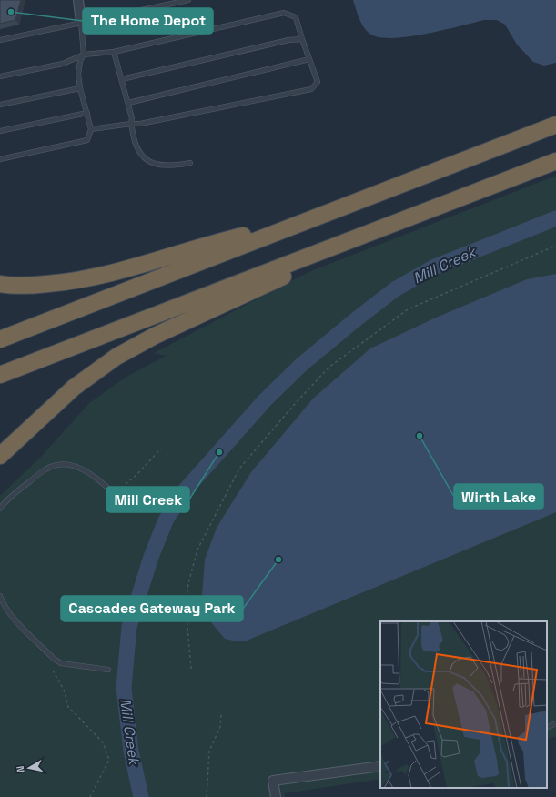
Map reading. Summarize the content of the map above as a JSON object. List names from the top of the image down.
{
  "water": ["Mill Creek"],
  "places": [
    "The Home Depot",
    "Wirth Lake",
    "Mill Creek",
    "Cascades Gateway Park"
  ],
  "north": "left"
}
